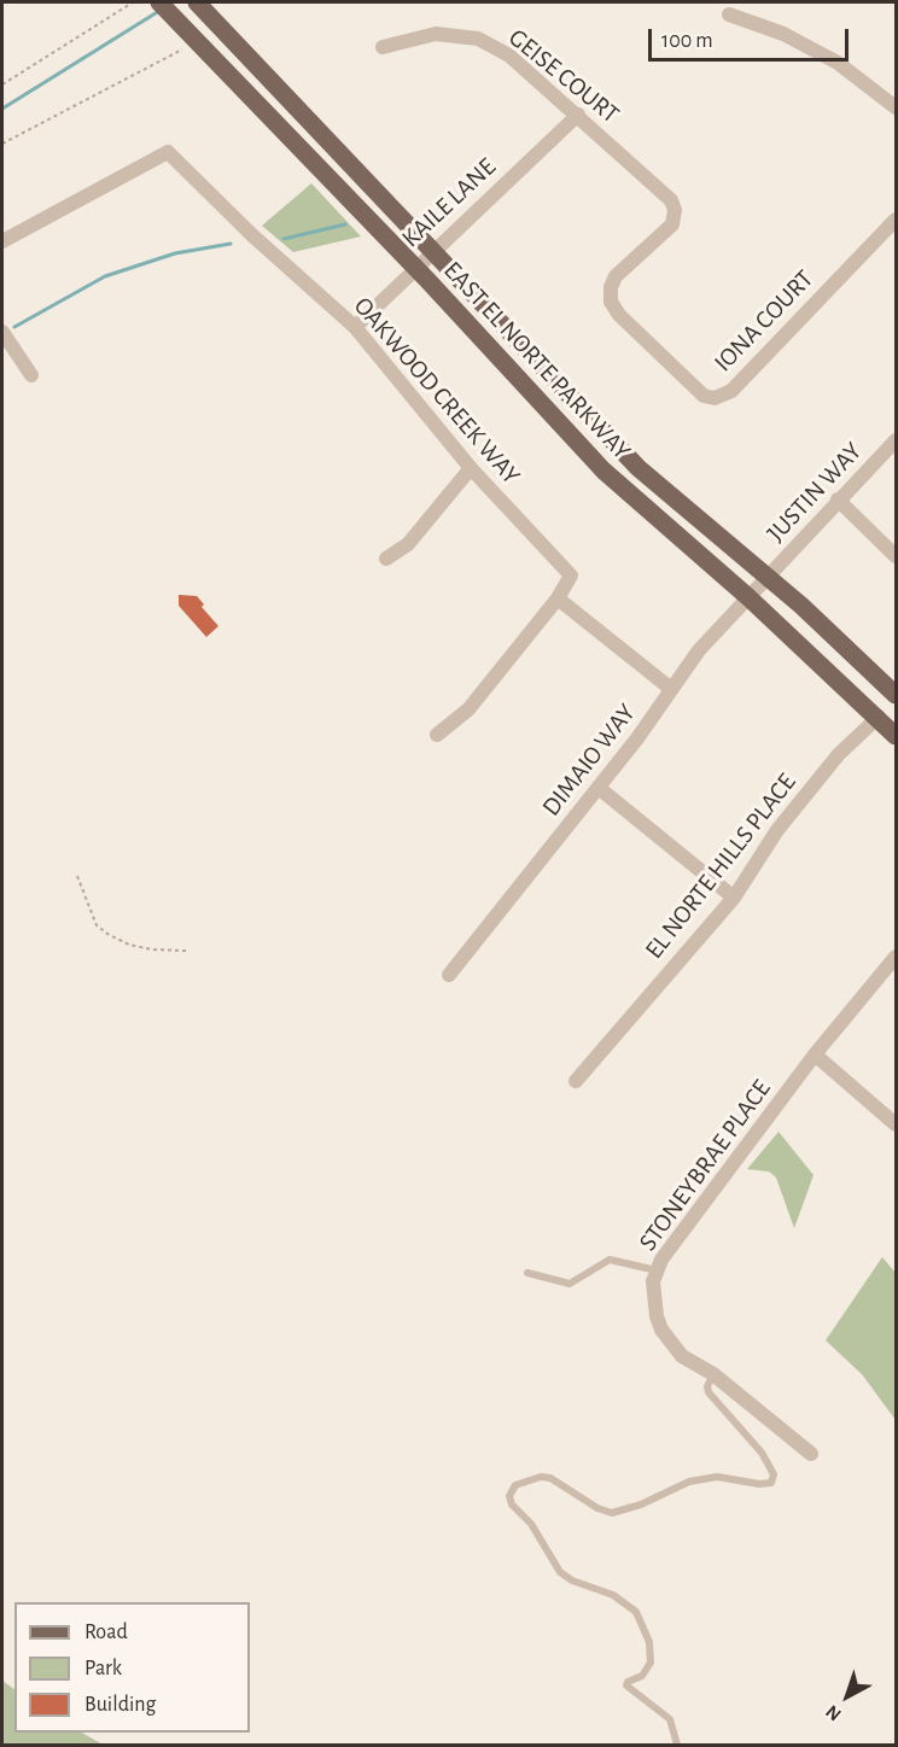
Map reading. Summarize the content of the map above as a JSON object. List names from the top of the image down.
{
  "streets": {
    "main road": ["EAST EL NORTE PARKWAY"],
    "street": [
      "GEISE COURT",
      "KAILE LANE",
      "IONA COURT",
      "OAKWOOD CREEK WAY",
      "JUSTIN WAY",
      "DIMAIO WAY",
      "EL NORTE HILLS PLACE",
      "STONEYBRAE PLACE"
    ]
  },
  "crossings": [
    ["GEISE COURT", "KAILE LANE"],
    ["GEISE COURT", "IONA COURT"],
    ["KAILE LANE", "EAST EL NORTE PARKWAY"],
    ["KAILE LANE", "OAKWOOD CREEK WAY"],
    ["EAST EL NORTE PARKWAY", "JUSTIN WAY"],
    ["EAST EL NORTE PARKWAY", "DIMAIO WAY"],
    ["EAST EL NORTE PARKWAY", "EL NORTE HILLS PLACE"],
    ["JUSTIN WAY", "DIMAIO WAY"]
  ],
  "legend": ["Road", "Park", "Building"],
  "scale_bar": "100 m",
  "north": "bottom left"
}
